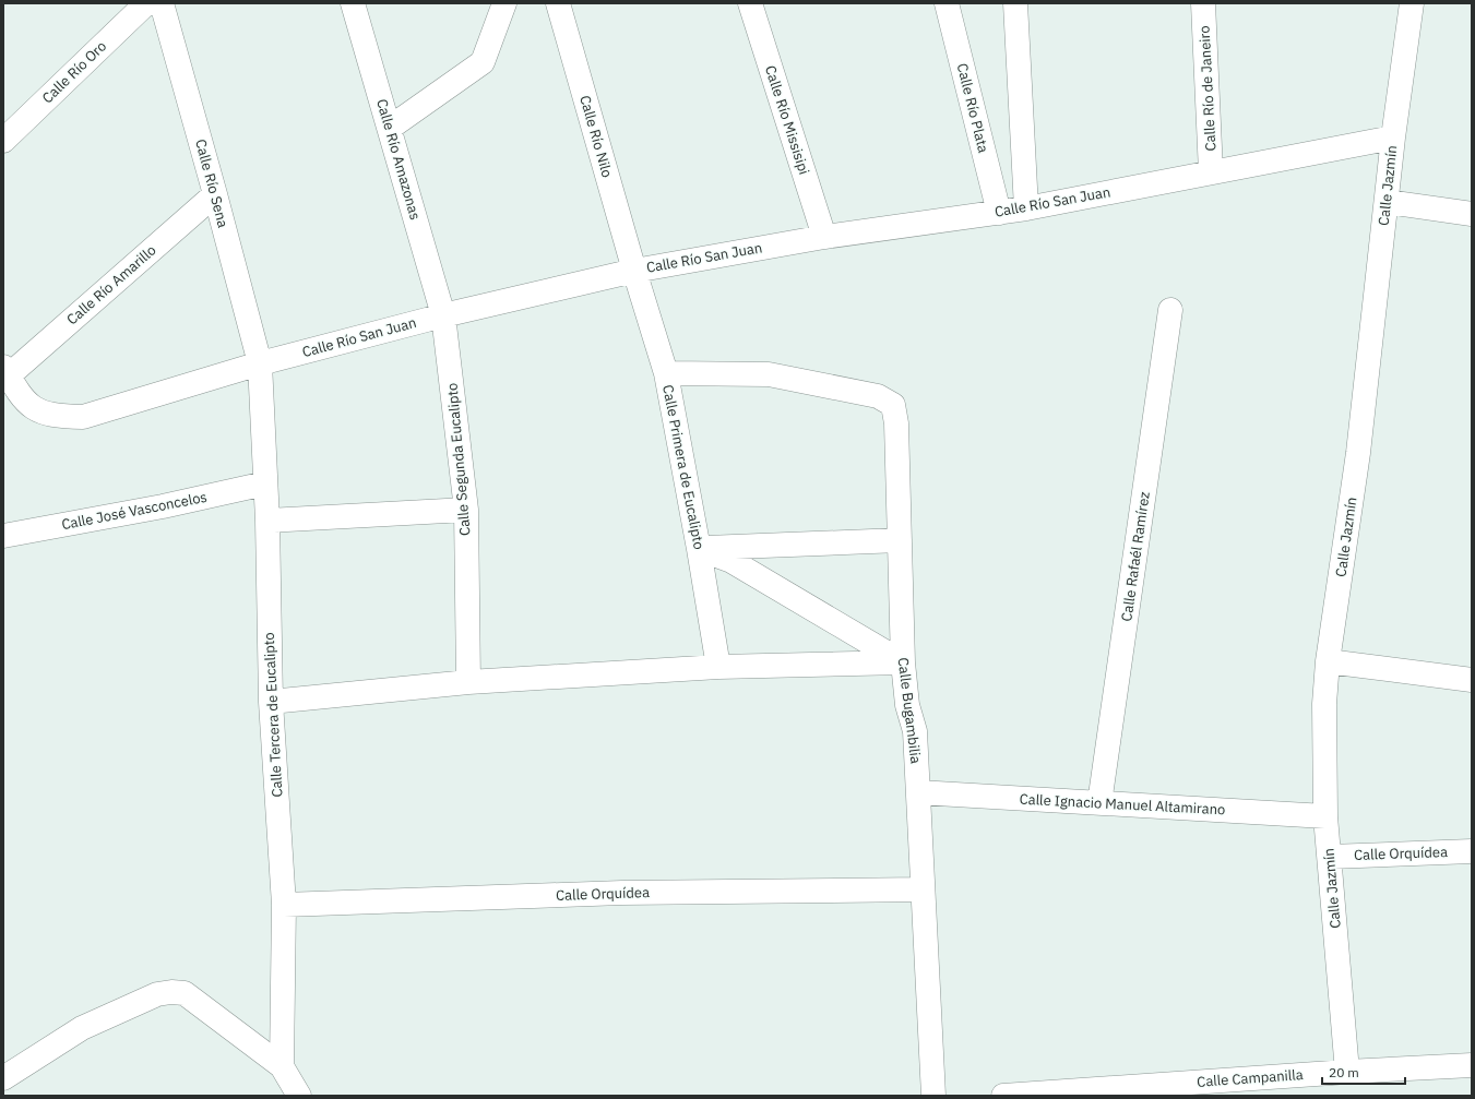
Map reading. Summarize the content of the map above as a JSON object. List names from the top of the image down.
{
  "streets": {
    "street": [
      "Calle Río Oro",
      "Calle Río de Janeiro",
      "Calle Río Plata",
      "Calle Río Missisipi",
      "Calle Río Nilo",
      "Calle Río Amazonas",
      "Calle Río Sena",
      "Calle Jazmín",
      "Calle Río San Juan",
      "Calle Río Amarillo",
      "Calle Segunda Eucalipto",
      "Calle Primera de Eucalipto",
      "Calle José Vasconcelos",
      "Calle Rafaél Ramírez",
      "Calle Bugambilia",
      "Calle Tercera de Eucalipto",
      "Calle Ignacio Manuel Altamirano",
      "Calle Orquídea",
      "Calle Campanilla"
    ]
  },
  "crossings": [
    ["Calle Río de Janeiro", "Calle Río San Juan"],
    ["Calle Río Plata", "Calle Río San Juan"],
    ["Calle Río Missisipi", "Calle Río San Juan"],
    ["Calle Río Nilo", "Calle Río San Juan"],
    ["Calle Río Nilo", "Calle Primera de Eucalipto"],
    ["Calle Río Amazonas", "Calle Río San Juan"],
    ["Calle Río Amazonas", "Calle Segunda Eucalipto"],
    ["Calle Río Sena", "Calle Río San Juan"],
    ["Calle Río Sena", "Calle Río Amarillo"],
    ["Calle Río Sena", "Calle Tercera de Eucalipto"],
    ["Calle Jazmín", "Calle Río San Juan"],
    ["Calle Jazmín", "Calle Ignacio Manuel Altamirano"],
    ["Calle Jazmín", "Calle Orquídea"],
    ["Calle Jazmín", "Calle Campanilla"],
    ["Calle Río San Juan", "Calle Río Amarillo"],
    ["Calle Río San Juan", "Calle Segunda Eucalipto"],
    ["Calle Río San Juan", "Calle Primera de Eucalipto"],
    ["Calle Río San Juan", "Calle Tercera de Eucalipto"],
    ["Calle Primera de Eucalipto", "Calle Bugambilia"],
    ["Calle José Vasconcelos", "Calle Tercera de Eucalipto"],
    ["Calle Rafaél Ramírez", "Calle Ignacio Manuel Altamirano"],
    ["Calle Bugambilia", "Calle Ignacio Manuel Altamirano"],
    ["Calle Bugambilia", "Calle Orquídea"],
    ["Calle Tercera de Eucalipto", "Calle Orquídea"]
  ],
  "scale_bar": "20 m"
}
